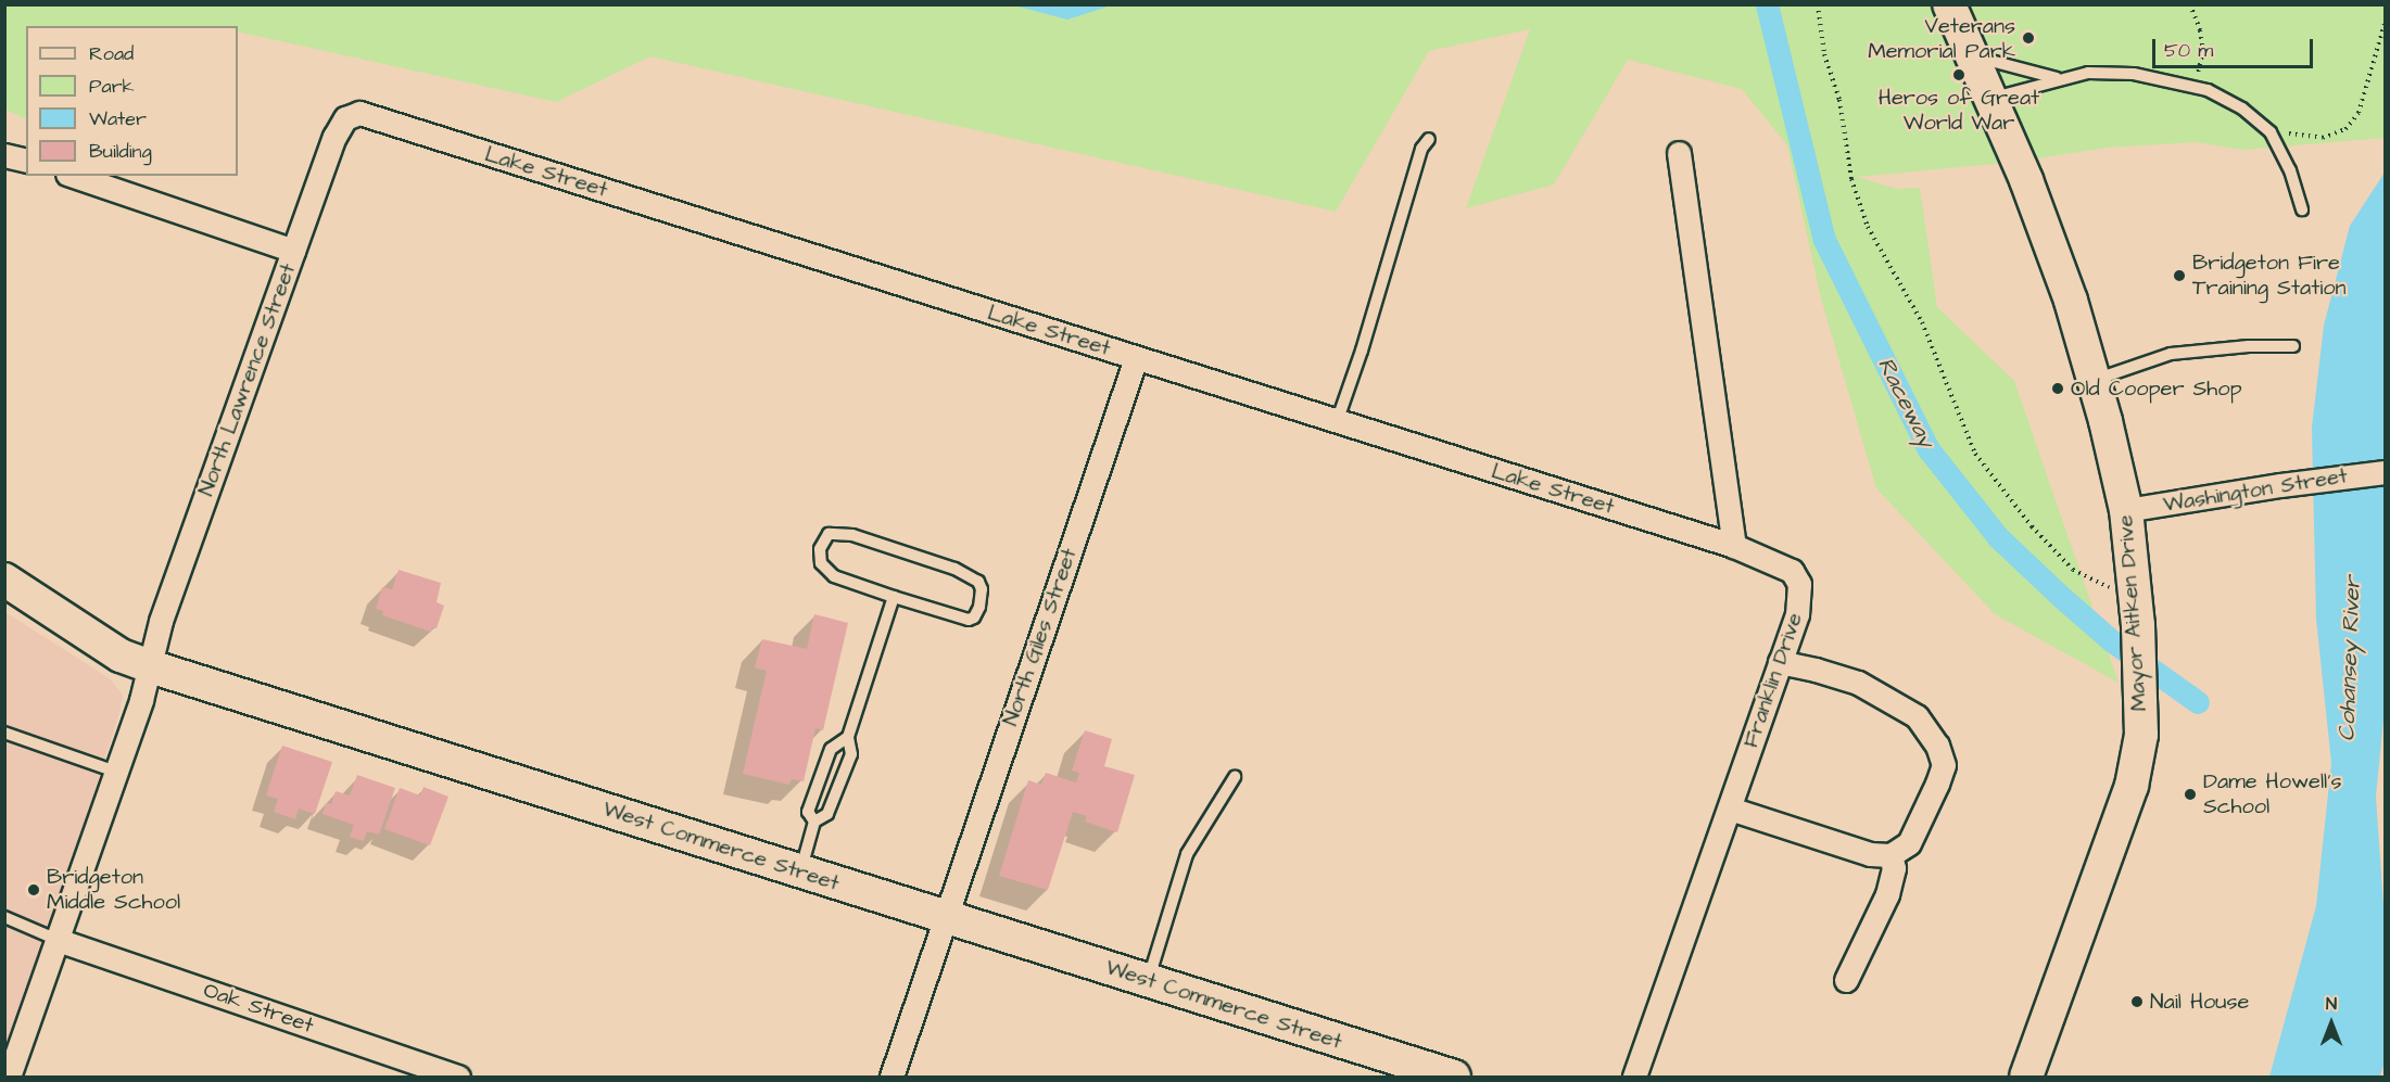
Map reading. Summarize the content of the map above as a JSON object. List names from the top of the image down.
{
  "streets": {
    "street": [
      "Lake Street",
      "North Lawrence Street",
      "Washington Street",
      "Mayor Aitken Drive",
      "North Giles Street",
      "Franklin Drive",
      "West Commerce Street",
      "Oak Street"
    ]
  },
  "crossings": [
    ["Lake Street", "North Lawrence Street"],
    ["Lake Street", "North Giles Street"],
    ["Lake Street", "Franklin Drive"],
    ["North Lawrence Street", "West Commerce Street"],
    ["North Lawrence Street", "Oak Street"],
    ["Washington Street", "Mayor Aitken Drive"],
    ["North Giles Street", "West Commerce Street"]
  ],
  "water": ["Raceway", "Cohansey River"],
  "places": [
    "Veterans Memorial Park",
    "Heros of Great World War",
    "Bridgeton Fire Training Station",
    "Old Cooper Shop",
    "Dame Howell's School",
    "Bridgeton Middle School",
    "Nail House"
  ],
  "legend": [
    "Road",
    "Park",
    "Water",
    "Building"
  ],
  "scale_bar": "50 m",
  "north": "top"
}
